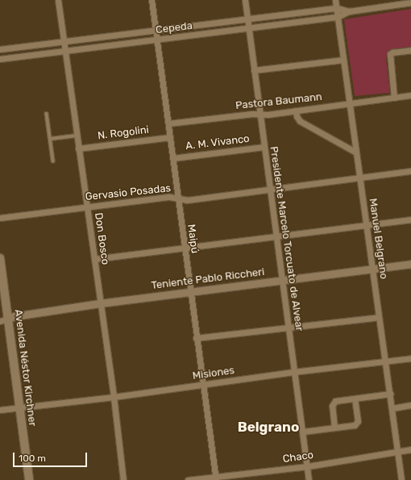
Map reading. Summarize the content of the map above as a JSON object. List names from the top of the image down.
{
  "streets": {
    "main road": ["Avenida Néstor Kirchner"],
    "street": [
      "Cepeda",
      "Pastora Baumann",
      "N. Rogolini",
      "A. M. Vivanco",
      "Gervasio Posadas",
      "Don Bosco",
      "Maipú",
      "Presidente Marcelo Torcuato de Alvear",
      "Manuel Belgrano",
      "Teniente Pablo Riccheri",
      "Misiones",
      "Chaco"
    ]
  },
  "crossings": [
    ["Cepeda", "Don Bosco"],
    ["Cepeda", "Maipú"],
    ["Cepeda", "Presidente Marcelo Torcuato de Alvear"],
    ["Cepeda", "Manuel Belgrano"],
    ["Pastora Baumann", "Maipú"],
    ["Pastora Baumann", "Presidente Marcelo Torcuato de Alvear"],
    ["Pastora Baumann", "Manuel Belgrano"],
    ["N. Rogolini", "Don Bosco"],
    ["N. Rogolini", "Maipú"],
    ["A. M. Vivanco", "Maipú"],
    ["A. M. Vivanco", "Presidente Marcelo Torcuato de Alvear"],
    ["Gervasio Posadas", "Don Bosco"],
    ["Gervasio Posadas", "Maipú"],
    ["Gervasio Posadas", "Presidente Marcelo Torcuato de Alvear"],
    ["Gervasio Posadas", "Manuel Belgrano"],
    ["Don Bosco", "Teniente Pablo Riccheri"],
    ["Don Bosco", "Misiones"],
    ["Maipú", "Teniente Pablo Riccheri"],
    ["Maipú", "Misiones"],
    ["Maipú", "Chaco"],
    ["Presidente Marcelo Torcuato de Alvear", "Teniente Pablo Riccheri"],
    ["Presidente Marcelo Torcuato de Alvear", "Misiones"],
    ["Presidente Marcelo Torcuato de Alvear", "Chaco"],
    ["Manuel Belgrano", "Teniente Pablo Riccheri"],
    ["Manuel Belgrano", "Misiones"],
    ["Manuel Belgrano", "Chaco"],
    ["Teniente Pablo Riccheri", "Avenida Néstor Kirchner"],
    ["Avenida Néstor Kirchner", "Misiones"]
  ],
  "districts": ["Belgrano"],
  "scale_bar": "100 m"
}
